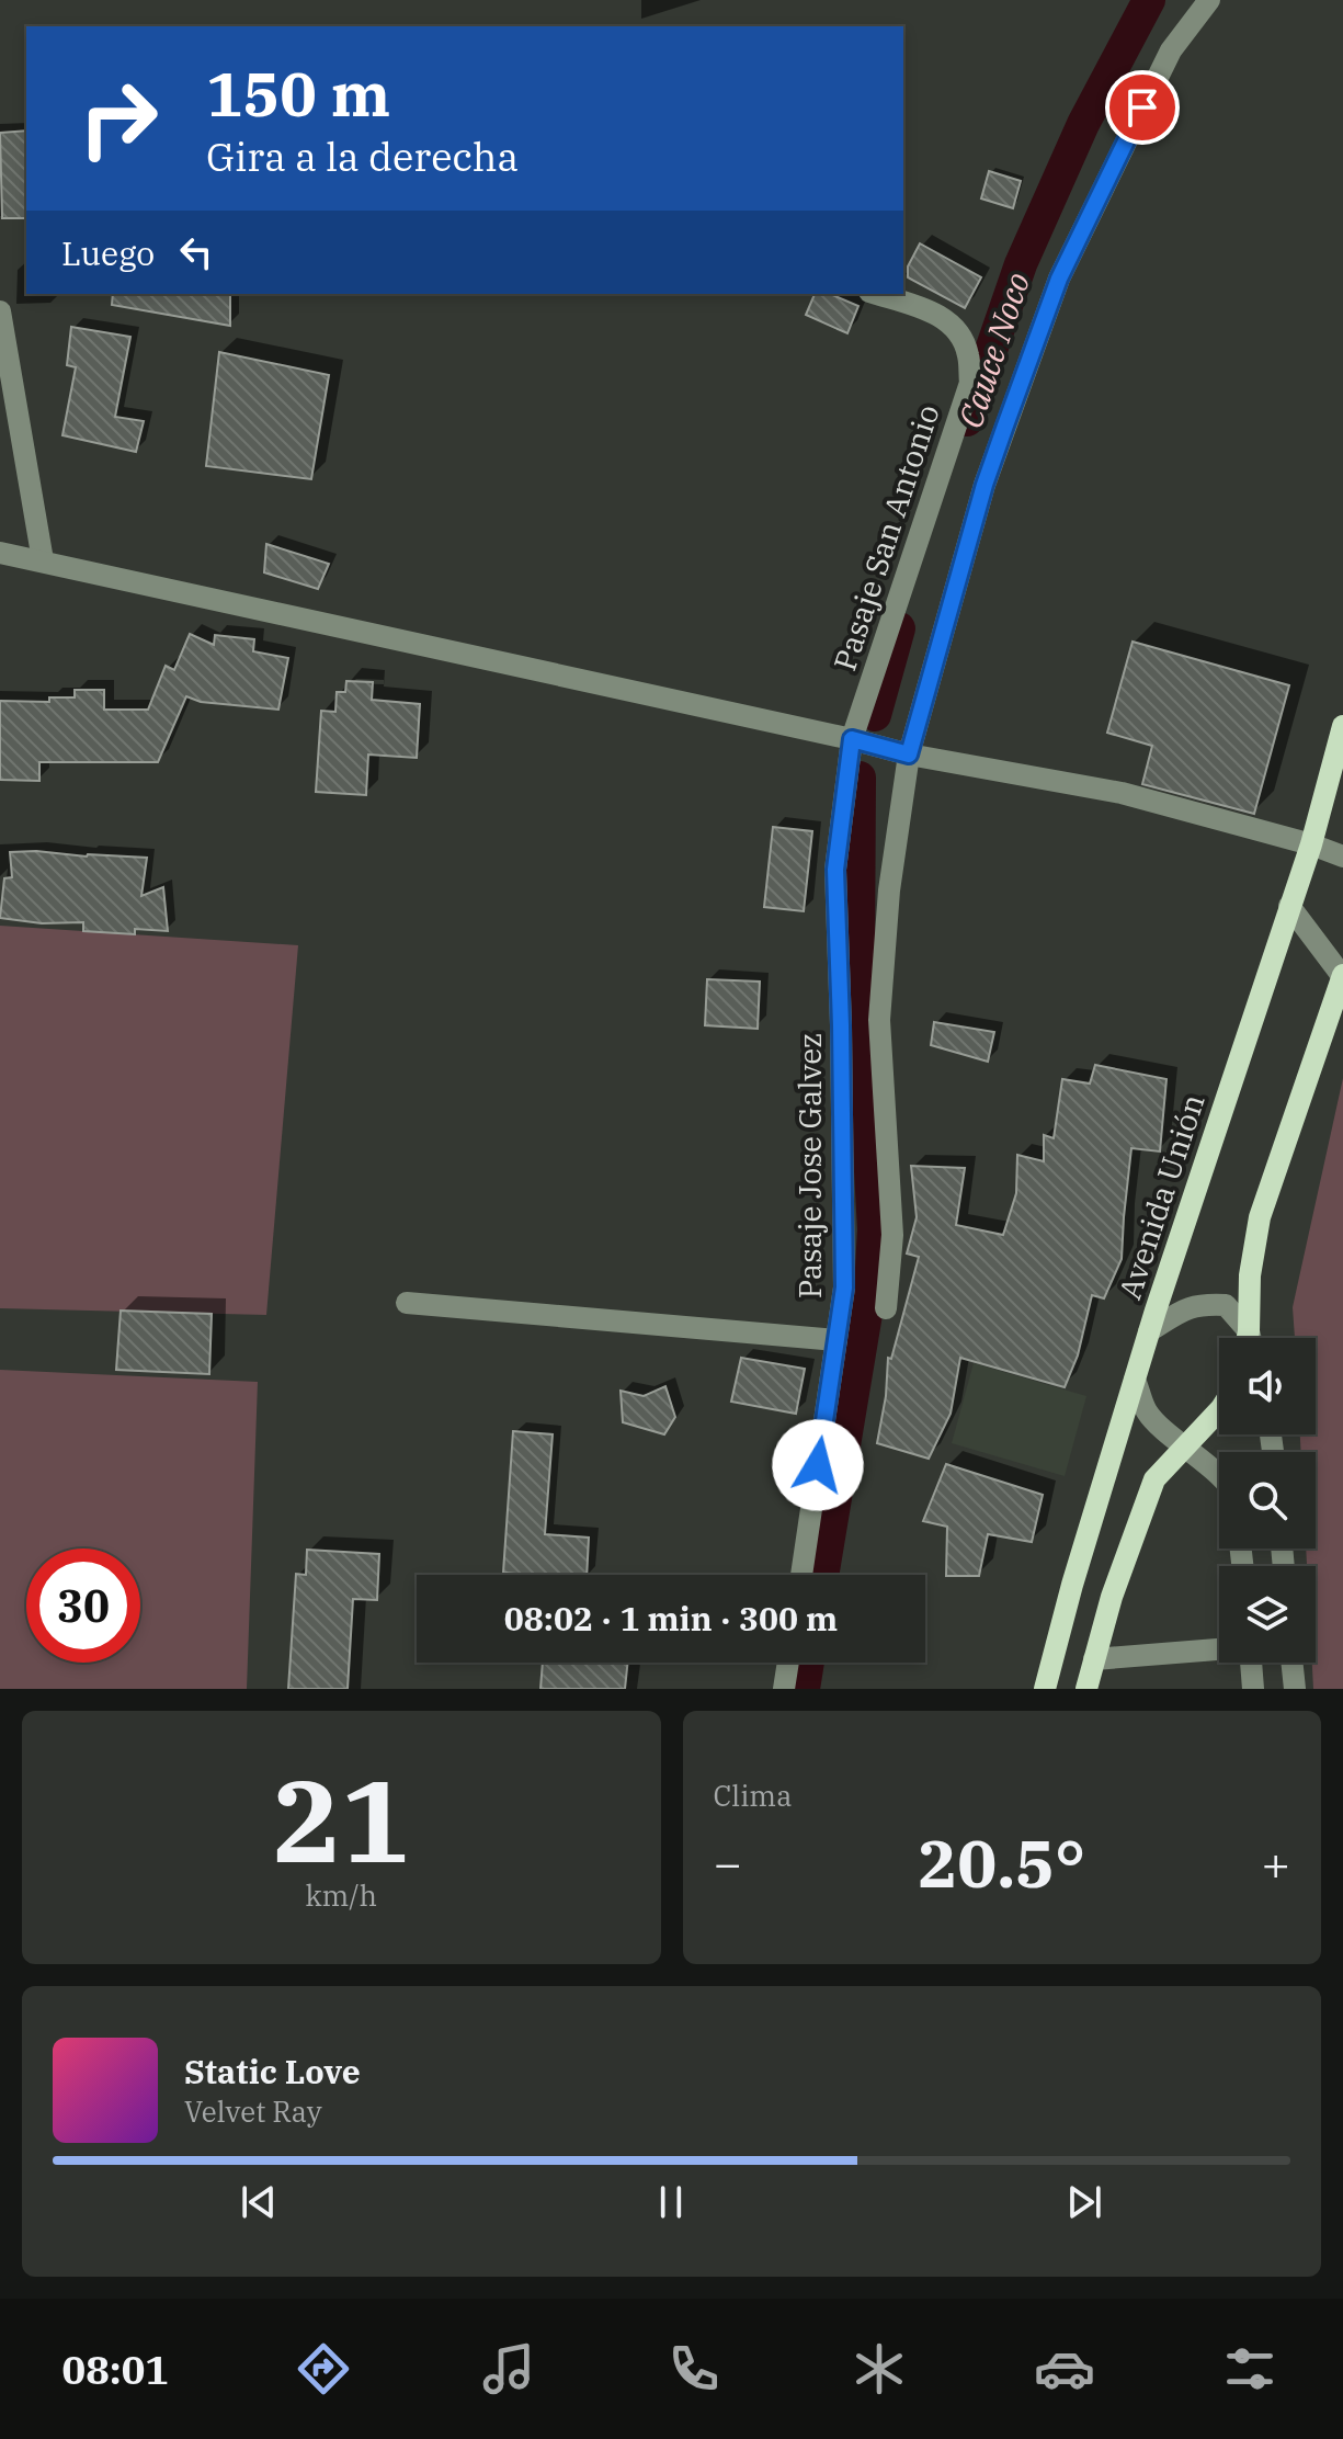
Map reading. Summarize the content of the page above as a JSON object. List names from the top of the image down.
{
  "streets": {
    "main road": ["Avenida Unión"],
    "street": ["Pasaje San Antonio", "Pasaje Jose Galvez"]
  },
  "crossings": [
    ["Pasaje San Antonio", "Pasaje Jose Galvez"]
  ],
  "water": ["Cauce Noco"],
  "page": {
    "turn": ["150 m", "Gira a la derecha"],
    "then": "Luego",
    "limit": "30",
    "trip": "08:02 · 1 min · 300 m",
    "tile": [
      ["21", "km/h"],
      "Clima"
    ],
    "heat": ["−", "20.5°", "+"],
    "song": ["Static Love", "Velvet Ray"],
    "tabs": "08:01"
  }
}
